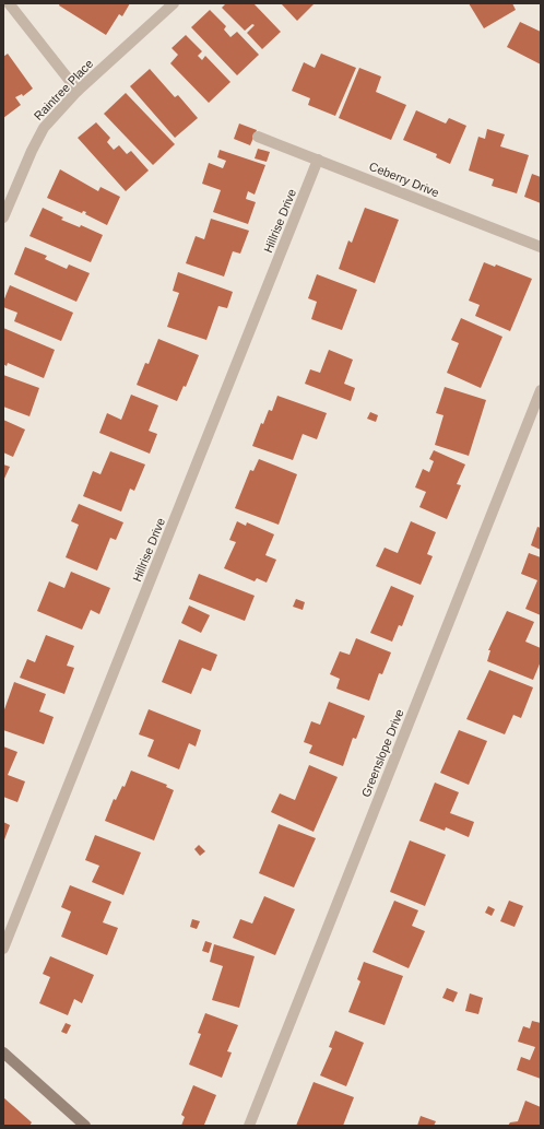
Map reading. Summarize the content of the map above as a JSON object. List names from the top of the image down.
{
  "streets": {
    "street": [
      "Raintree Place",
      "Ceberry Drive",
      "Hillrise Drive",
      "Greenslope Drive"
    ]
  },
  "crossings": [
    ["Ceberry Drive", "Hillrise Drive"]
  ]
}
